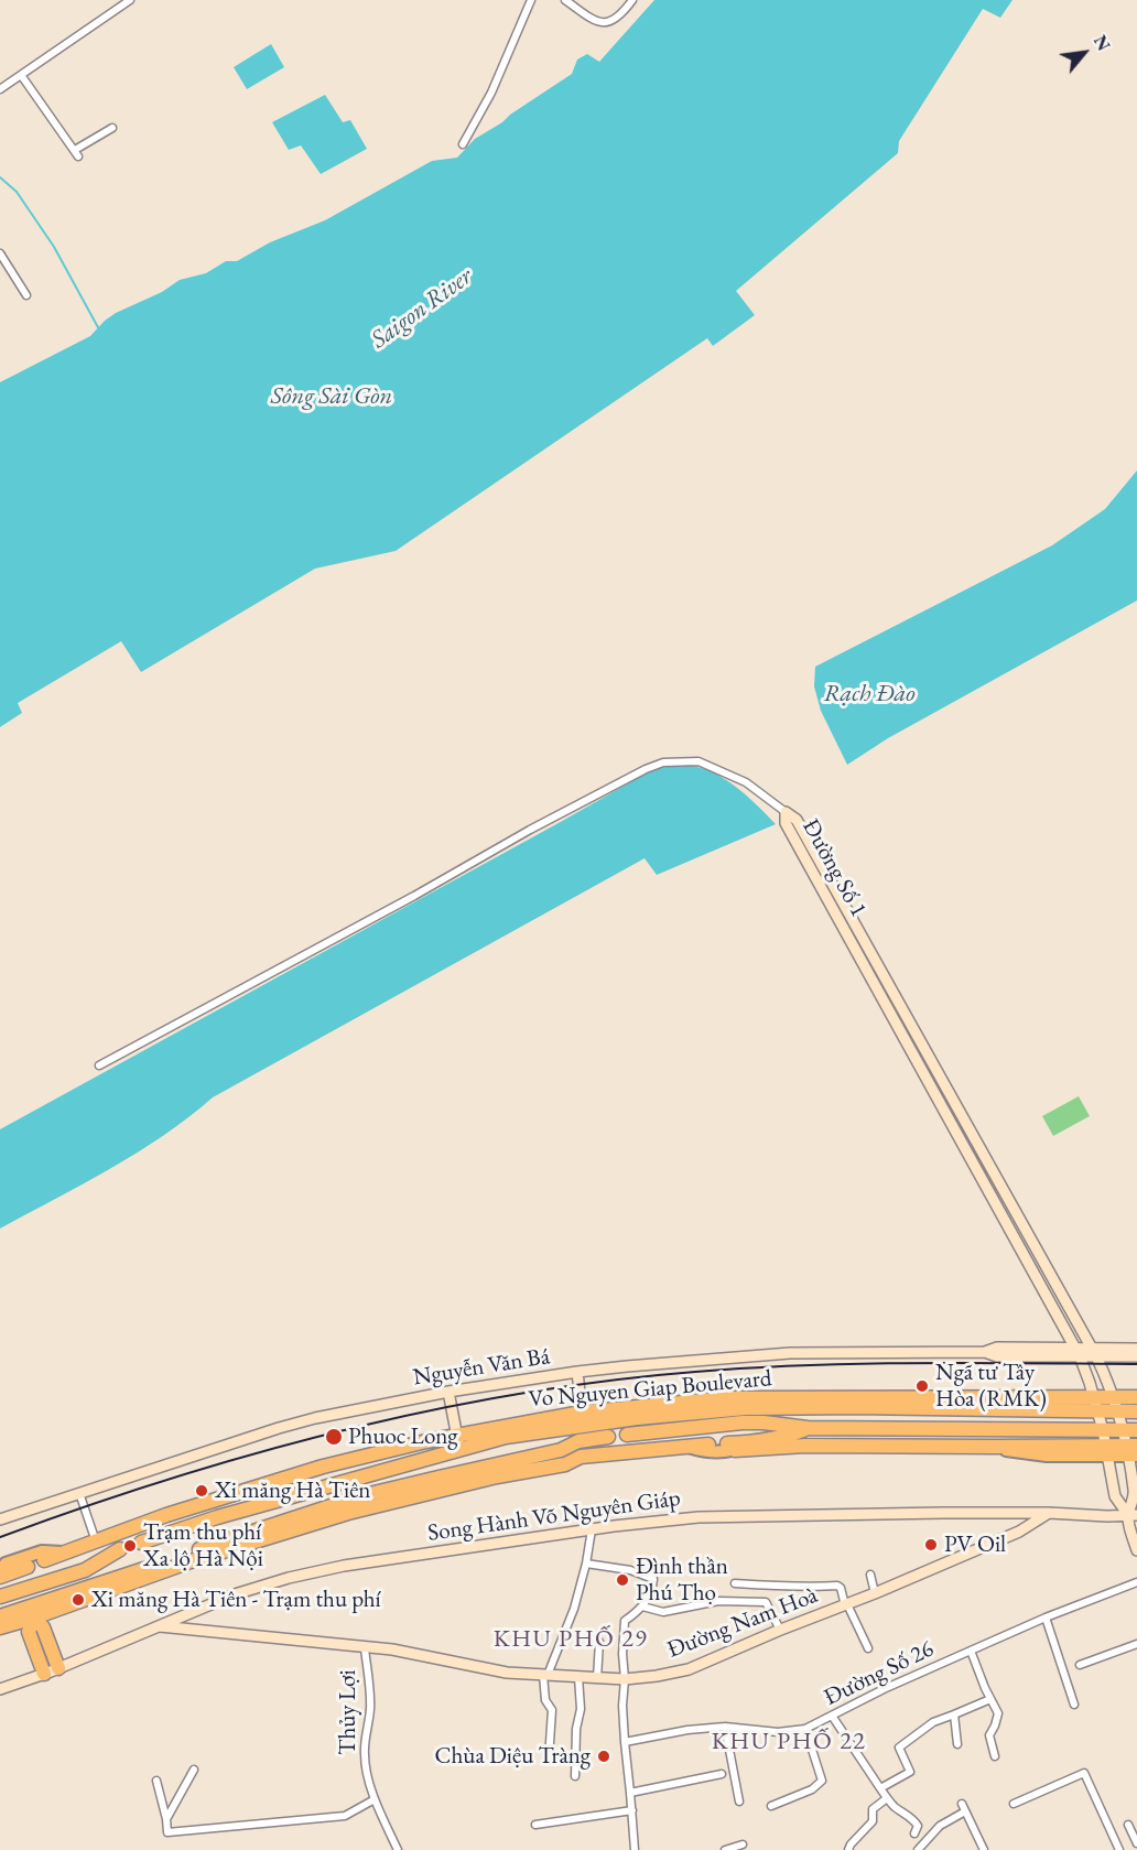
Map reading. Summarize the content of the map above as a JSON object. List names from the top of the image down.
{
  "streets": {
    "highway": ["Vo Nguyen Giap Boulevard"],
    "main road": [
      "Đường Số 1",
      "Nguyễn Văn Bá",
      "Song Hành Võ Nguyên Giáp",
      "Đường Nam Hoà"
    ],
    "street": ["Đường Số 26", "Thủy Lợi"]
  },
  "crossings": [
    ["Đường Số 1", "Nguyễn Văn Bá"],
    ["Đường Số 1", "Vo Nguyen Giap Boulevard"],
    ["Đường Số 1", "Song Hành Võ Nguyên Giáp"],
    ["Song Hành Võ Nguyên Giáp", "Đường Nam Hoà"],
    ["Đường Nam Hoà", "Thủy Lợi"]
  ],
  "districts": ["KHU PHỐ 29", "KHU PHỐ 22"],
  "water": ["Saigon River", "Sông Sài Gòn", "Rạch Đào"],
  "places": [
    "Ngã tư Tây Hòa (RMK)",
    "Phuoc Long",
    "Xi măng Hà Tiên",
    "PV Oil",
    "Trạm thu phí Xa lộ Hà Nội",
    "Đình thần Phú Thọ",
    "Xi măng Hà Tiên - Trạm thu phí",
    "Chùa Diệu Tràng"
  ],
  "north": "top right"
}
